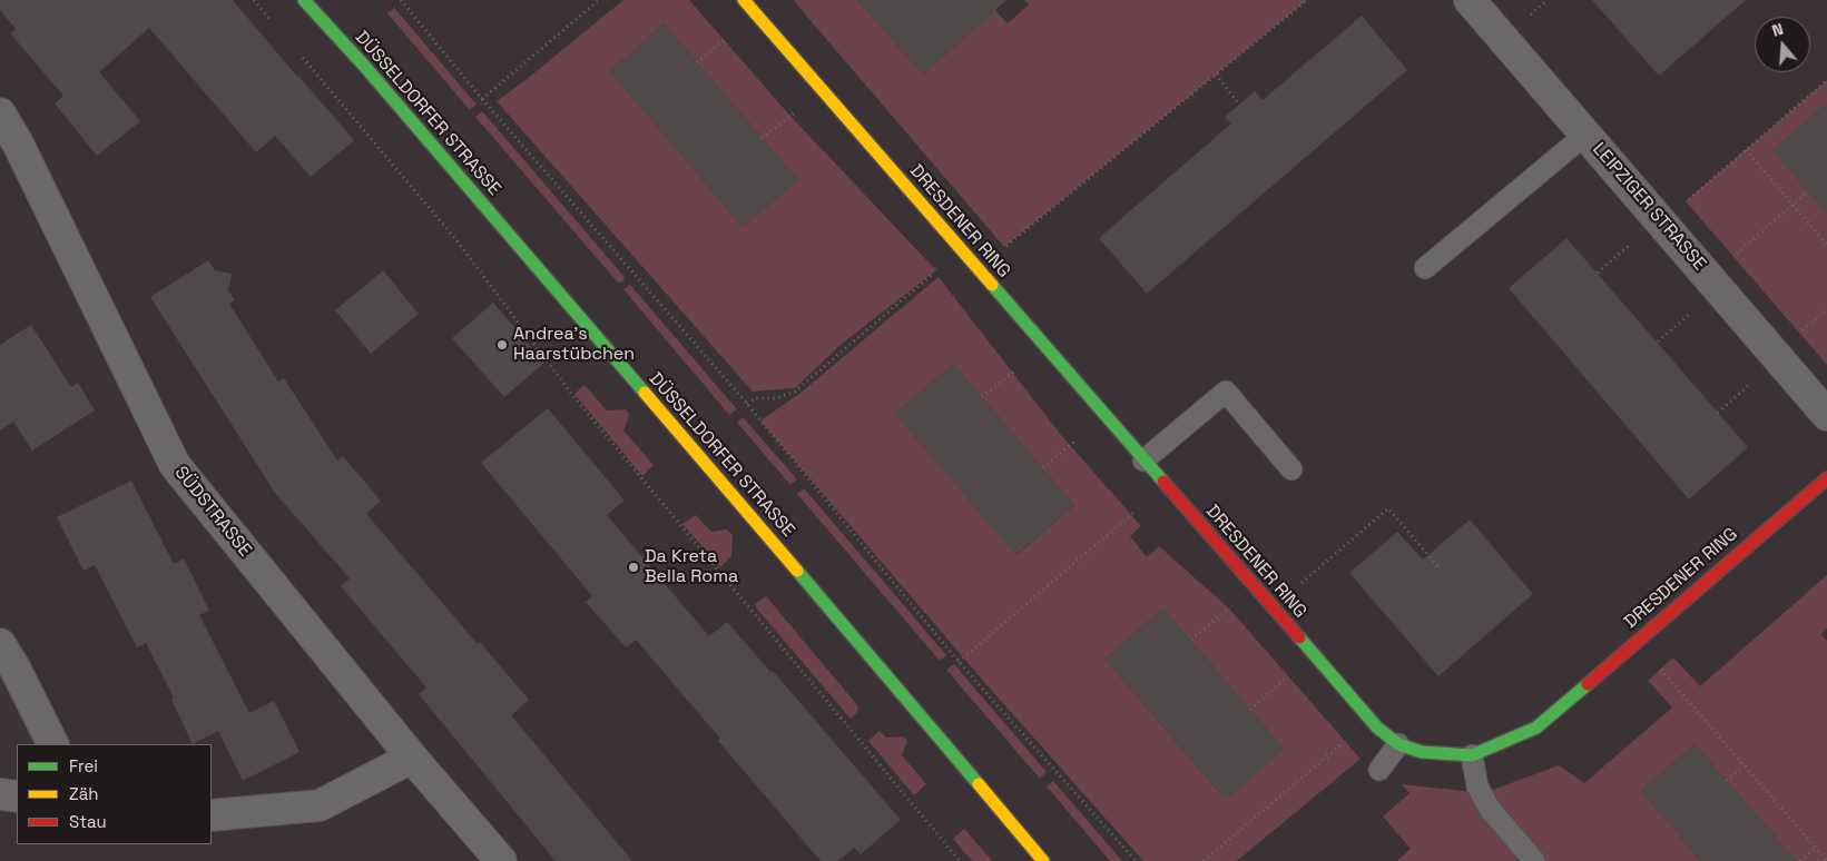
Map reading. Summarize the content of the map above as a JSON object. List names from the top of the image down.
{
  "streets": {
    "street": [
      "DÜSSELDORFER STRASSE",
      "LEIPZIGER STRASSE",
      "DRESDENER RING",
      "SÜDSTRASSE"
    ]
  },
  "places": ["Andrea's Haarstübchen", "Da Kreta Bella Roma"],
  "legend": ["Frei", "Zäh", "Stau"],
  "north": "top"
}
